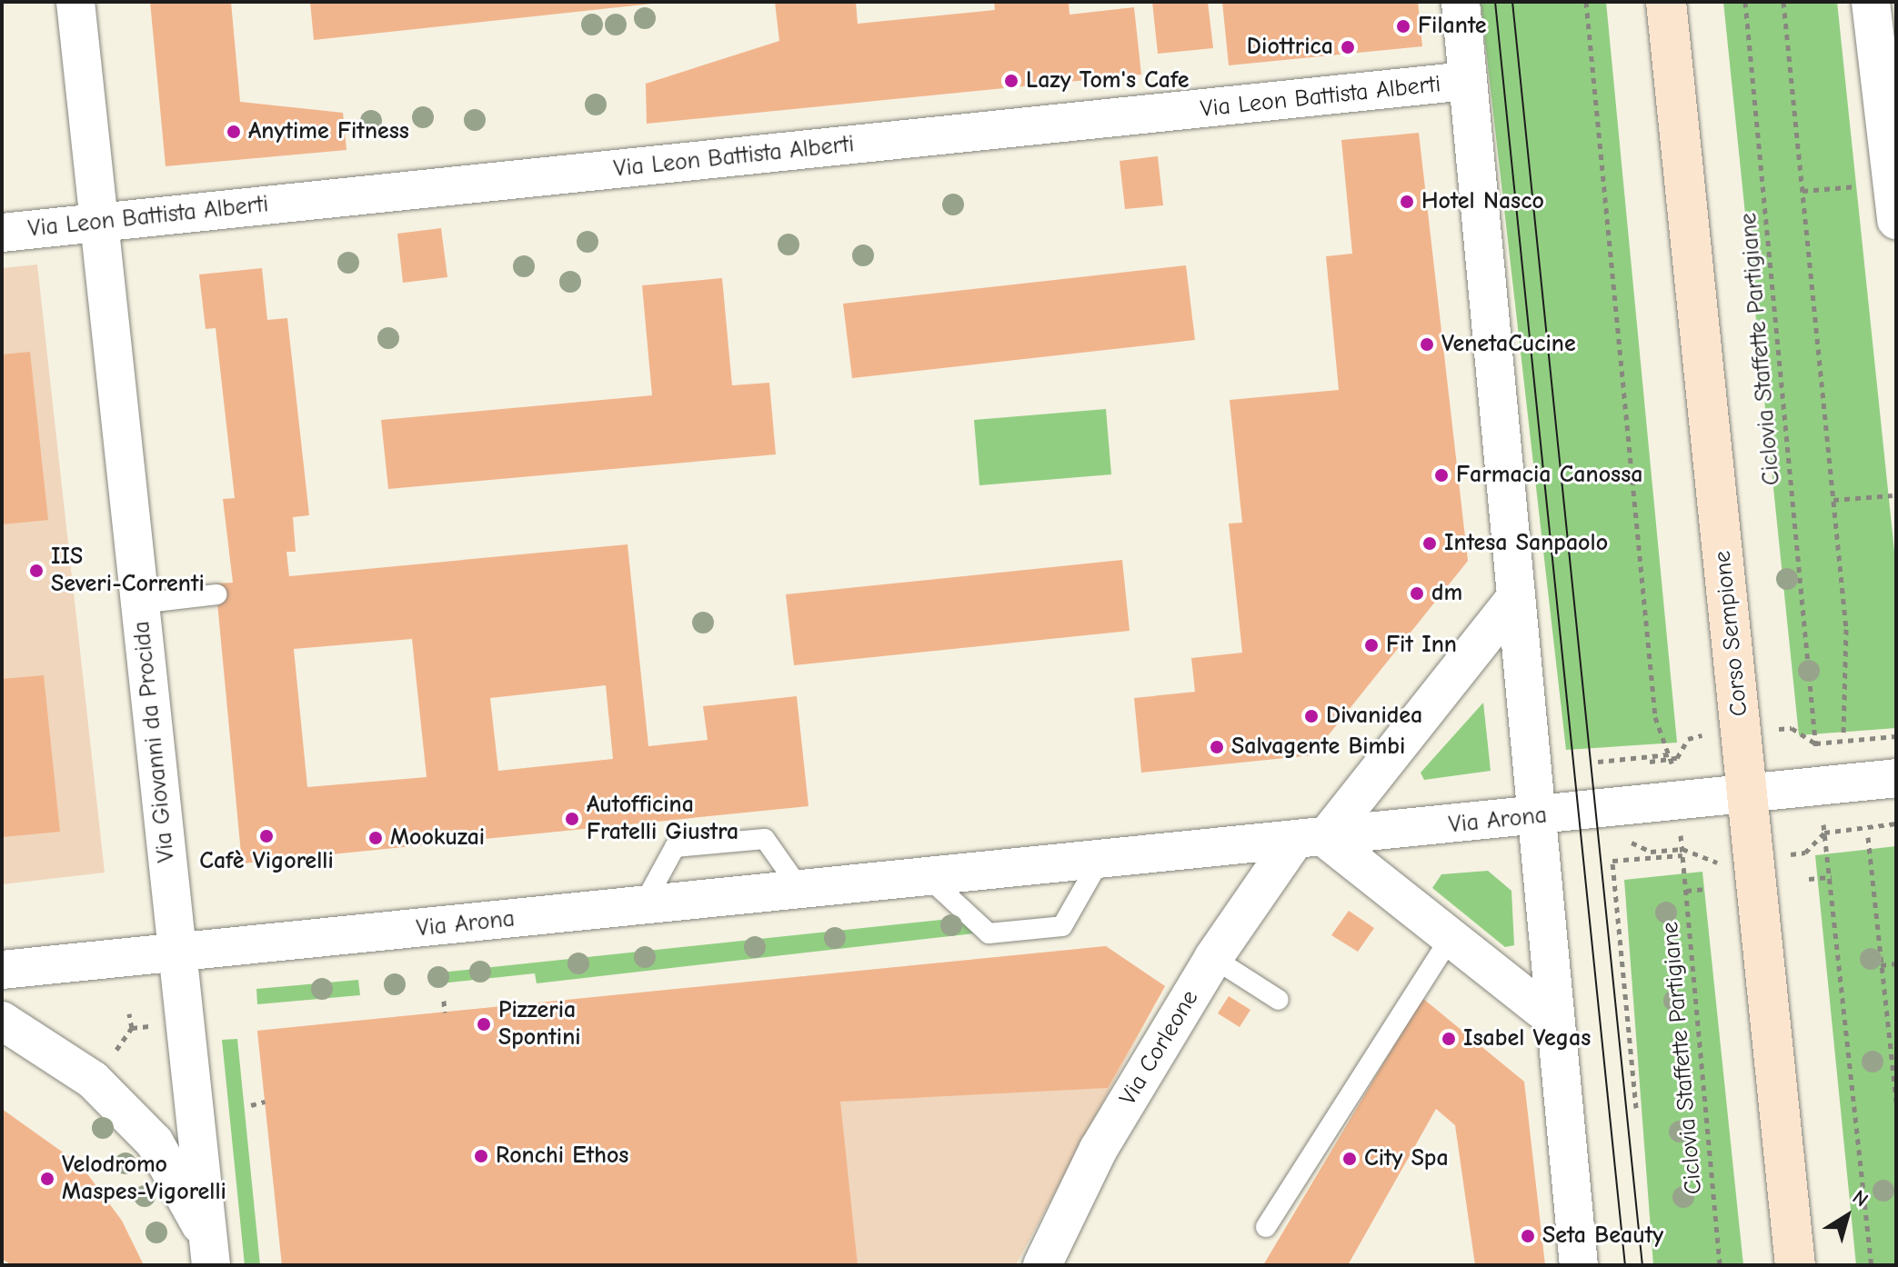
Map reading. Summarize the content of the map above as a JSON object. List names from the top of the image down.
{
  "streets": {
    "main road": ["Corso Sempione"],
    "street": [
      "Via Leon Battista Alberti",
      "Via Giovanni da Procida",
      "Via Arona",
      "Via Corleone"
    ],
    "path": ["Ciclovia Staffette Partigiane"]
  },
  "crossings": [
    ["Via Leon Battista Alberti", "Via Giovanni da Procida"],
    ["Corso Sempione", "Via Arona"],
    ["Via Giovanni da Procida", "Via Arona"],
    ["Via Arona", "Via Corleone"]
  ],
  "places": [
    "Filante",
    "Diottrica",
    "Lazy Tom's Cafe",
    "Anytime Fitness",
    "Hotel Nasco",
    "VenetaCucine",
    "Farmacia Canossa",
    "Intesa Sanpaolo",
    "IIS Severi-Correnti",
    "dm",
    "Fit Inn",
    "Divanidea",
    "Salvagente Bimbi",
    "Autofficina Fratelli Giustra",
    "Cafè Vigorelli",
    "Mookuzai",
    "Pizzeria Spontini",
    "Isabel Vegas",
    "Ronchi Ethos",
    "City Spa",
    "Velodromo Maspes-Vigorelli",
    "Seta Beauty"
  ],
  "north": "top right"
}
